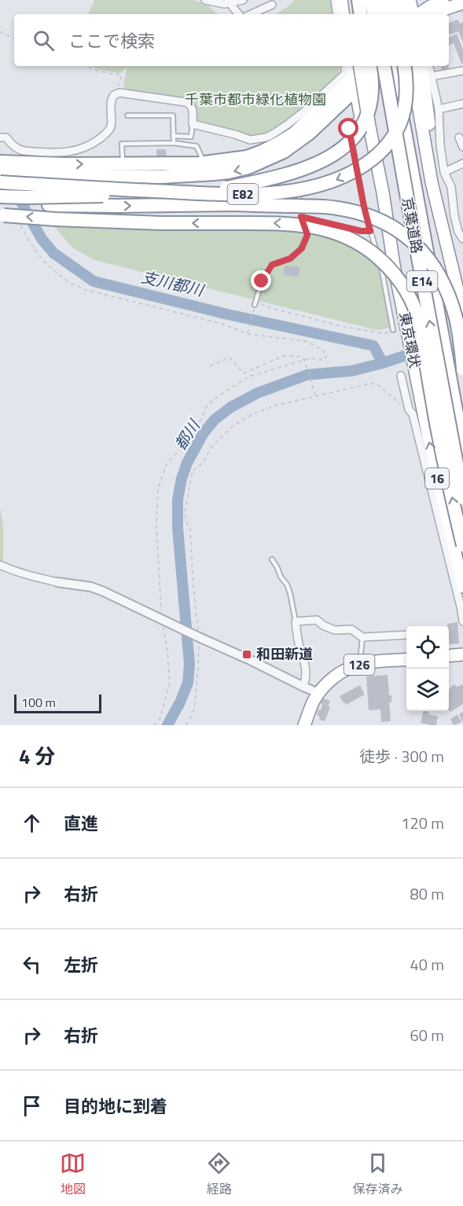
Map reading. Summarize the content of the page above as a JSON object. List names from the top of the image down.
{
  "streets": {
    "highway": [
      "E82",
      "京葉道路",
      "E14",
      "東京環状",
      "16",
      "126"
    ]
  },
  "water": ["支川都川", "都川"],
  "parks": ["千葉市都市緑化植物園"],
  "places": {
    "transit": ["和田新道"]
  },
  "scale_bar": "100 m",
  "page": {
    "search": "ここで検索",
    "scale": "100 m",
    "heading": ["4 分", "徒歩 · 300 m"],
    "list": [
      ["直進", "120 m"],
      ["右折", "80 m"],
      ["左折", "40 m"],
      ["右折", "60 m"],
      "目的地に到着"
    ],
    "nav": ["地図", "経路", "保存済み"]
  }
}
